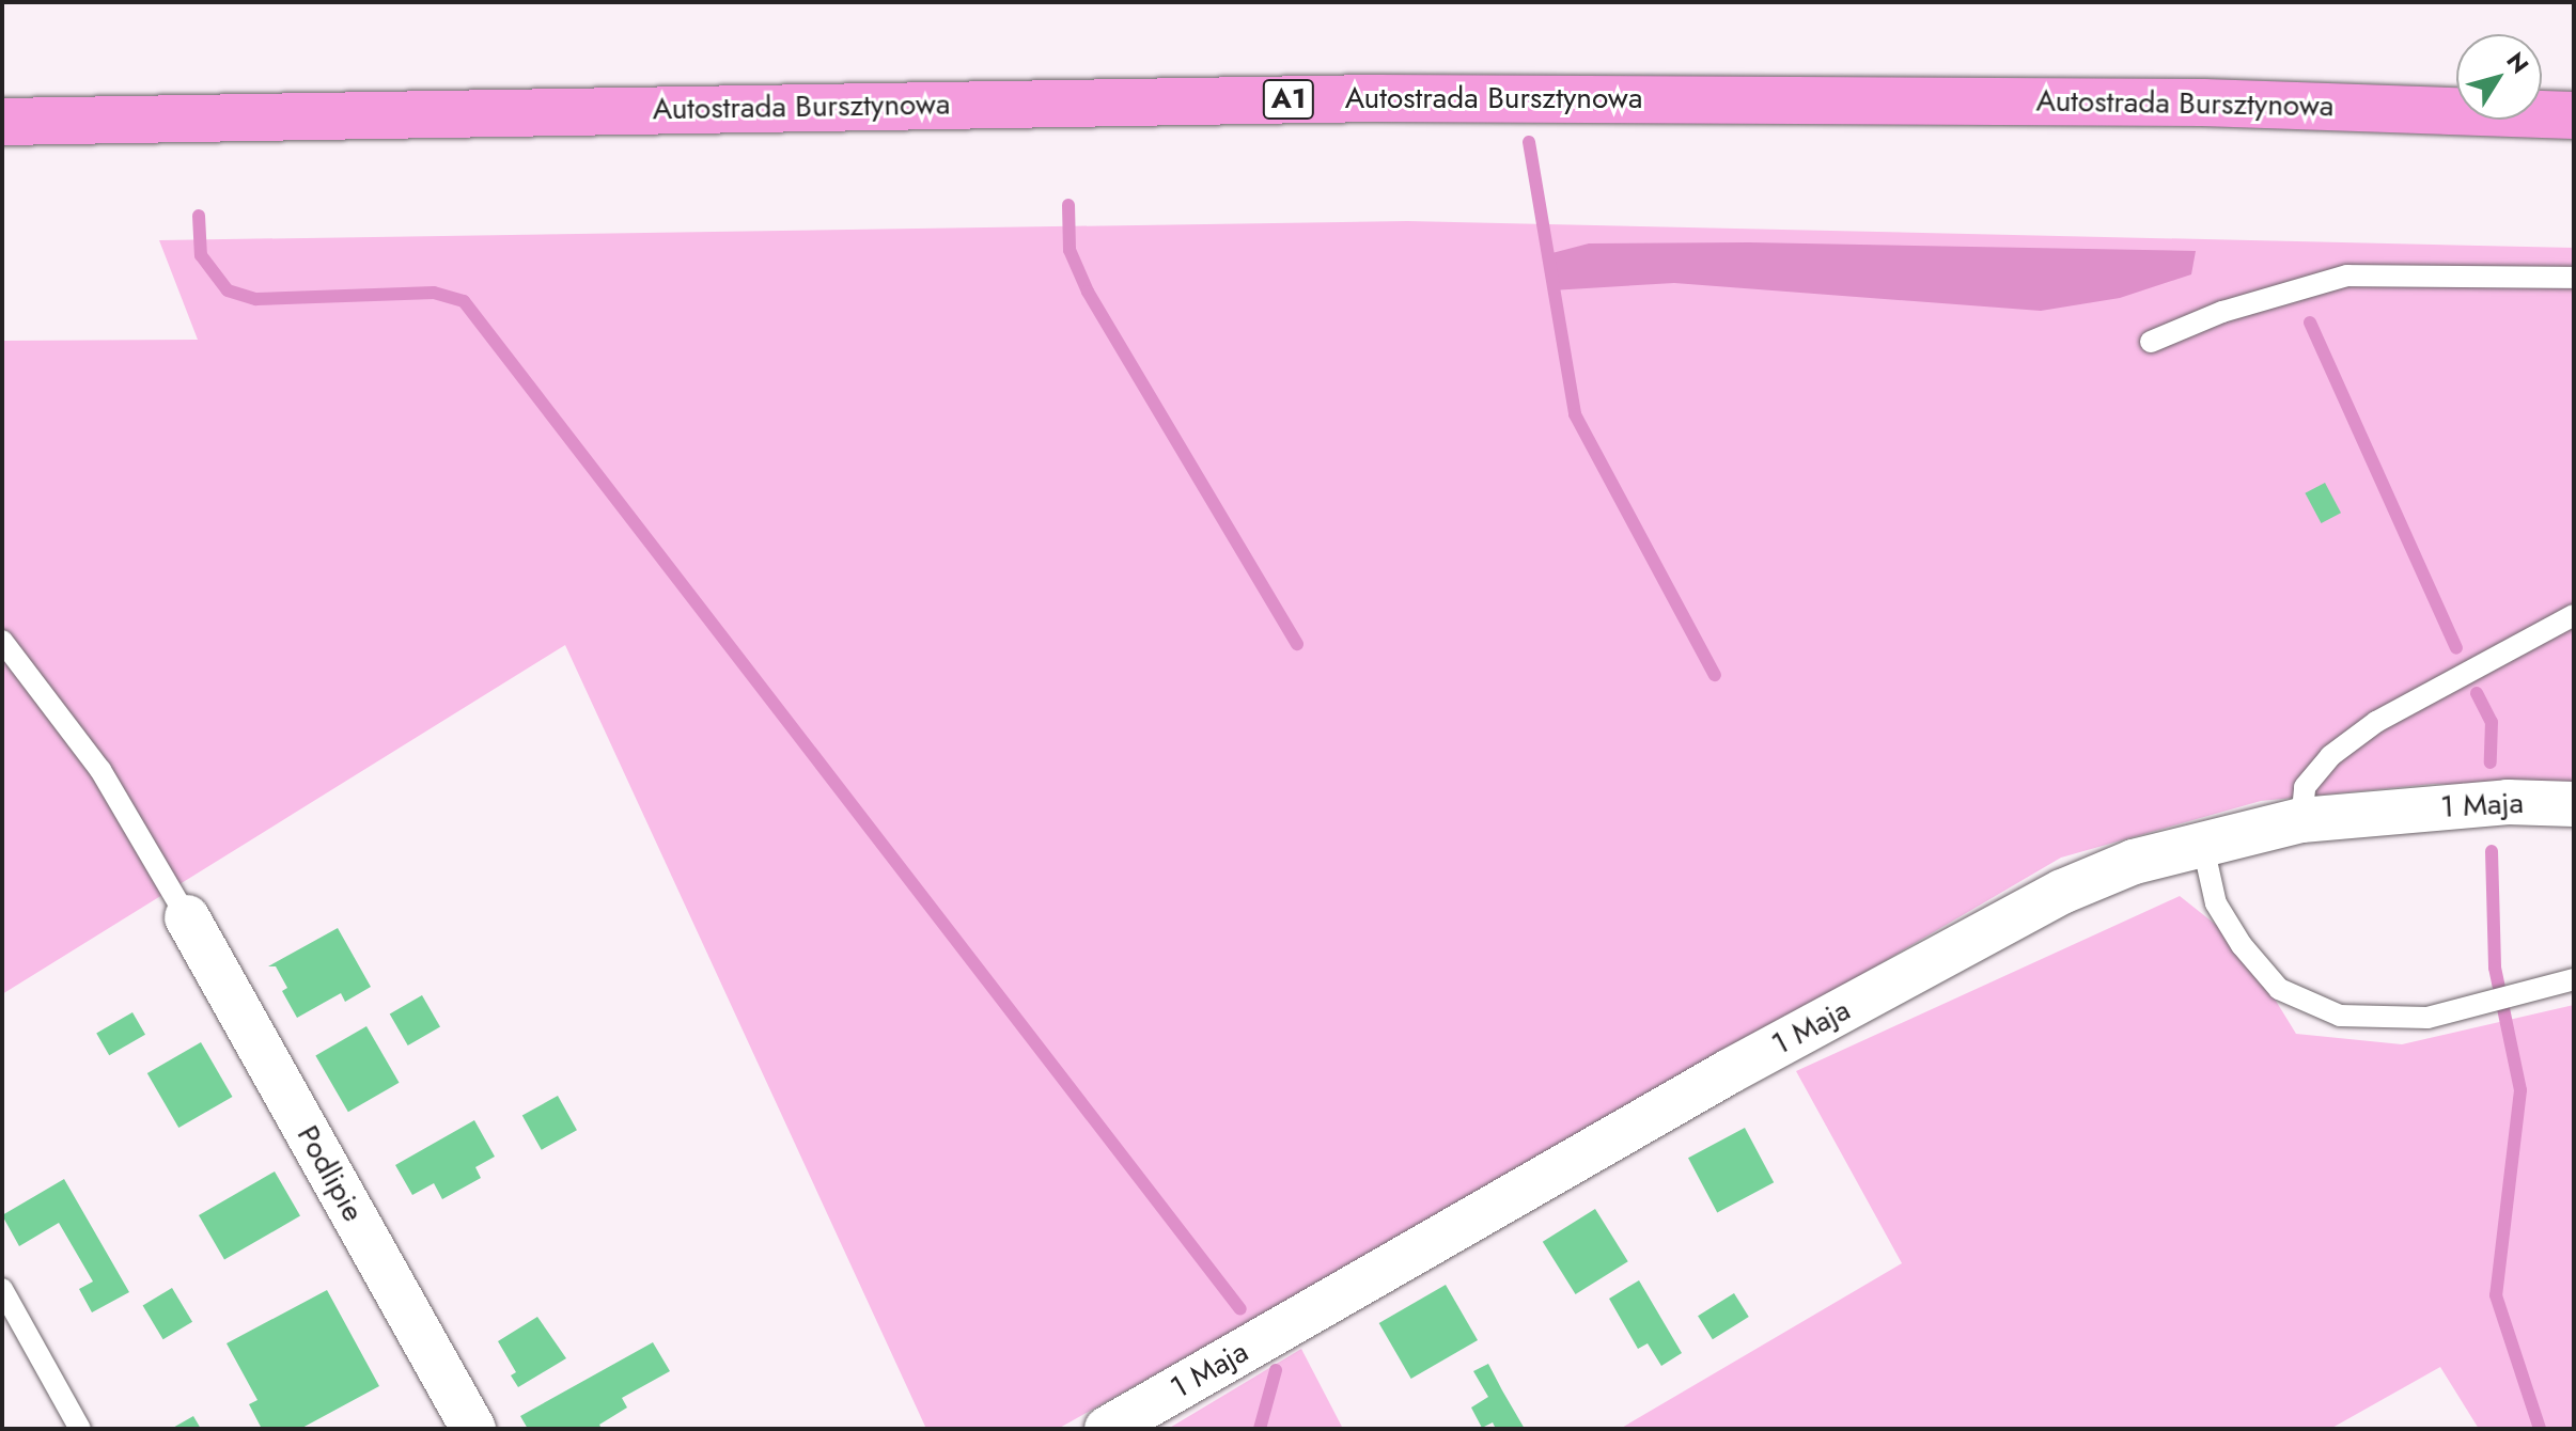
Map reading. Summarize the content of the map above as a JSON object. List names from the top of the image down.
{
  "streets": {
    "highway": ["Autostrada Bursztynowa", "A1"],
    "street": ["1 Maja", "Podlipie"]
  },
  "north": "top right"
}
